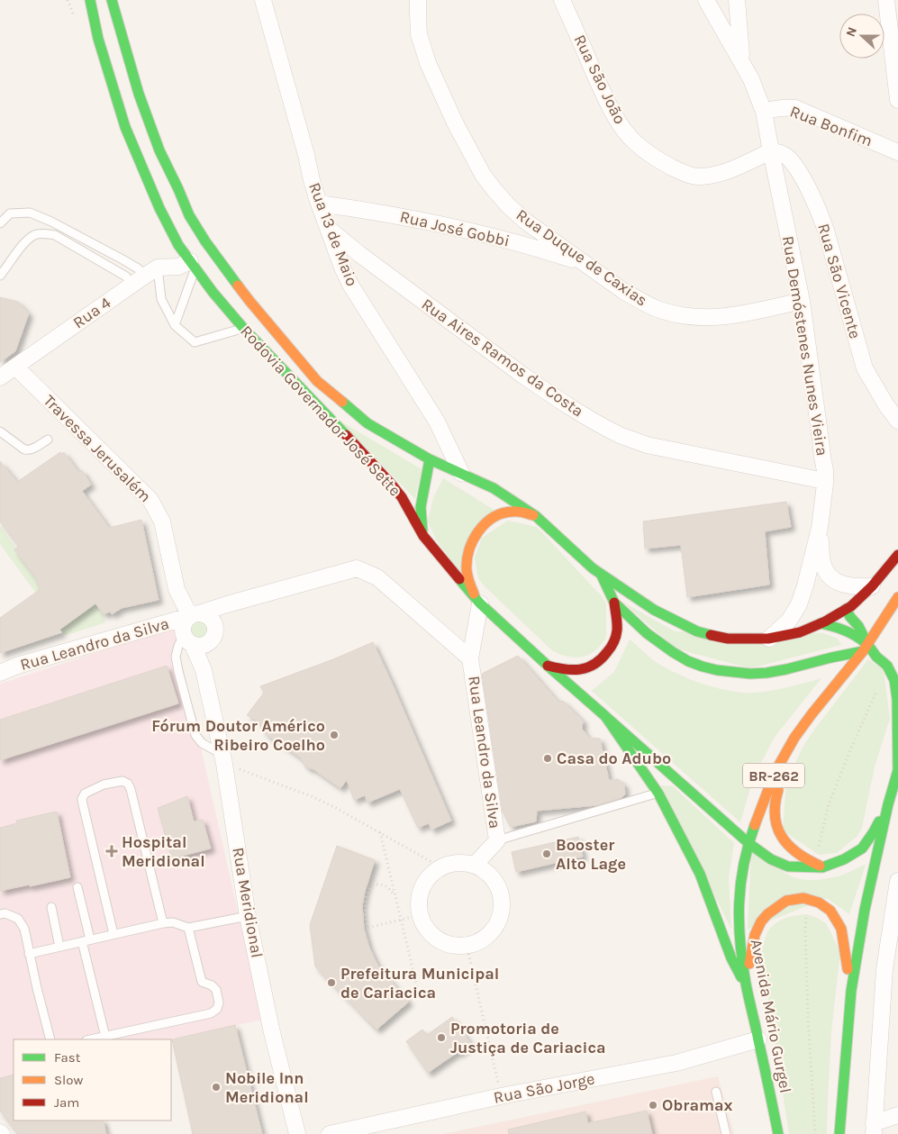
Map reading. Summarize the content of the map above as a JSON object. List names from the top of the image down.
{
  "streets": {
    "main road": ["Rodovia Governador José Sette", "BR-262", "Avenida Mário Gurgel"],
    "street": [
      "Rua São João",
      "Rua Bonfim",
      "Rua José Gobbi",
      "Rua 13 de Maio",
      "Rua Duque de Caxias",
      "Rua São Vicente",
      "Rua 4",
      "Rua Demóstenes Nunes Vieira",
      "Rua Aires Ramos da Costa",
      "Travessa Jerusalém",
      "Rua Leandro da Silva",
      "Rua Meridional",
      "Rua São Jorge"
    ]
  },
  "crossings": [
    ["Rua São João", "Rua São Vicente"],
    ["Rua São João", "Rua Demóstenes Nunes Vieira"],
    ["Rua Bonfim", "Rua Demóstenes Nunes Vieira"],
    ["Rua José Gobbi", "Rua 13 de Maio"],
    ["Rua José Gobbi", "Rua Duque de Caxias"],
    ["Rua 13 de Maio", "Rua Aires Ramos da Costa"],
    ["Rua 13 de Maio", "Rodovia Governador José Sette"],
    ["Rua Duque de Caxias", "Rua Demóstenes Nunes Vieira"],
    ["Rua São Vicente", "Rua Demóstenes Nunes Vieira"],
    ["Rua 4", "Rodovia Governador José Sette"],
    ["Rua 4", "Travessa Jerusalém"],
    ["Rua Demóstenes Nunes Vieira", "Rua Aires Ramos da Costa"],
    ["Rua Demóstenes Nunes Vieira", "Rodovia Governador José Sette"],
    ["Rodovia Governador José Sette", "Rua Leandro da Silva"],
    ["Rodovia Governador José Sette", "Avenida Mário Gurgel"],
    ["Travessa Jerusalém", "Rua Leandro da Silva"],
    ["Avenida Mário Gurgel", "Rua São Jorge"]
  ],
  "places": {
    "other": [
      "Fórum Doutor Américo Ribeiro Coelho",
      "Casa do Adubo",
      "Booster Alto Lage",
      "Prefeitura Municipal de Cariacica",
      "Promotoria de Justiça de Cariacica",
      "Nobile Inn Meridional",
      "Obramax"
    ],
    "health": ["Hospital Meridional"]
  },
  "legend": ["Fast", "Slow", "Jam"],
  "north": "left"
}
